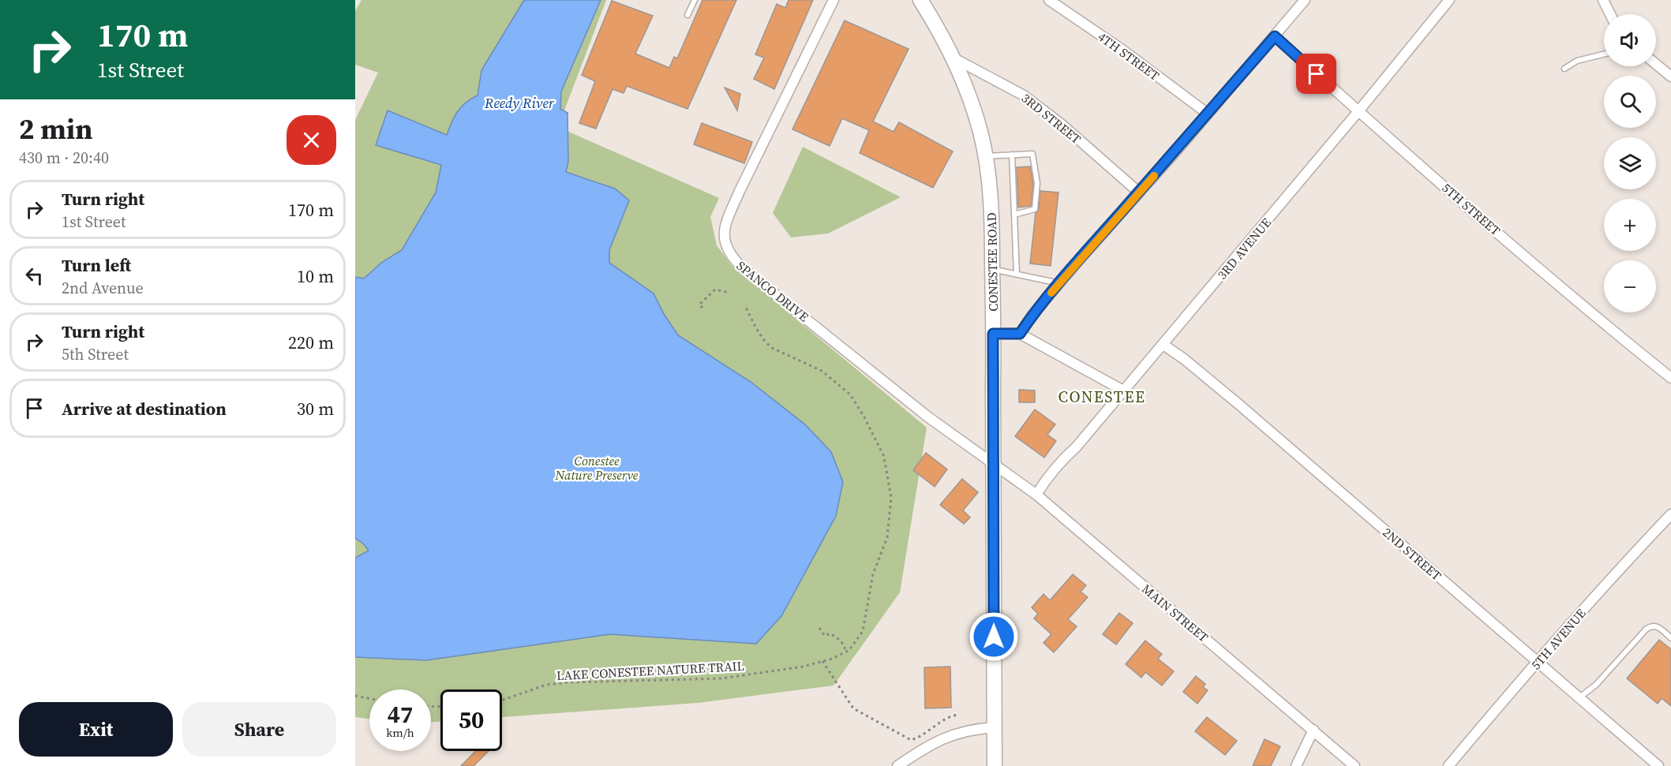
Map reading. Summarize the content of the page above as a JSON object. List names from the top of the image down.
{
  "streets": {
    "main road": ["CONESTEE ROAD"],
    "street": [
      "4TH STREET",
      "3RD STREET",
      "5TH STREET",
      "3RD AVENUE",
      "SPANCO DRIVE",
      "2ND STREET",
      "MAIN STREET",
      "5TH AVENUE"
    ],
    "path": ["LAKE CONESTEE NATURE TRAIL"]
  },
  "crossings": [
    ["3RD STREET", "CONESTEE ROAD"],
    ["5TH STREET", "3RD AVENUE"],
    ["3RD AVENUE", "2ND STREET"],
    ["3RD AVENUE", "MAIN STREET"],
    ["CONESTEE ROAD", "SPANCO DRIVE"],
    ["CONESTEE ROAD", "MAIN STREET"],
    ["SPANCO DRIVE", "MAIN STREET"],
    ["2ND STREET", "5TH AVENUE"]
  ],
  "districts": ["CONESTEE"],
  "water": ["Reedy River"],
  "parks": ["Conestee Nature Preserve"],
  "page": {
    "turn": ["170 m", "1st Street"],
    "map_buttons": ["+", "−"],
    "heading": ["2 min", "430 m · 20:40"],
    "list": [
      {
        "name": "Turn right",
        "note": "1st Street",
        "value": "170 m"
      },
      {
        "name": "Turn left",
        "note": "2nd Avenue",
        "value": "10 m"
      },
      {
        "name": "Turn right",
        "note": "5th Street",
        "value": "220 m"
      },
      {
        "name": "Arrive at destination",
        "value": "30 m"
      }
    ],
    "speed": "47 km/h",
    "limit": "50",
    "buttons": ["Exit", "Share"]
  }
}
